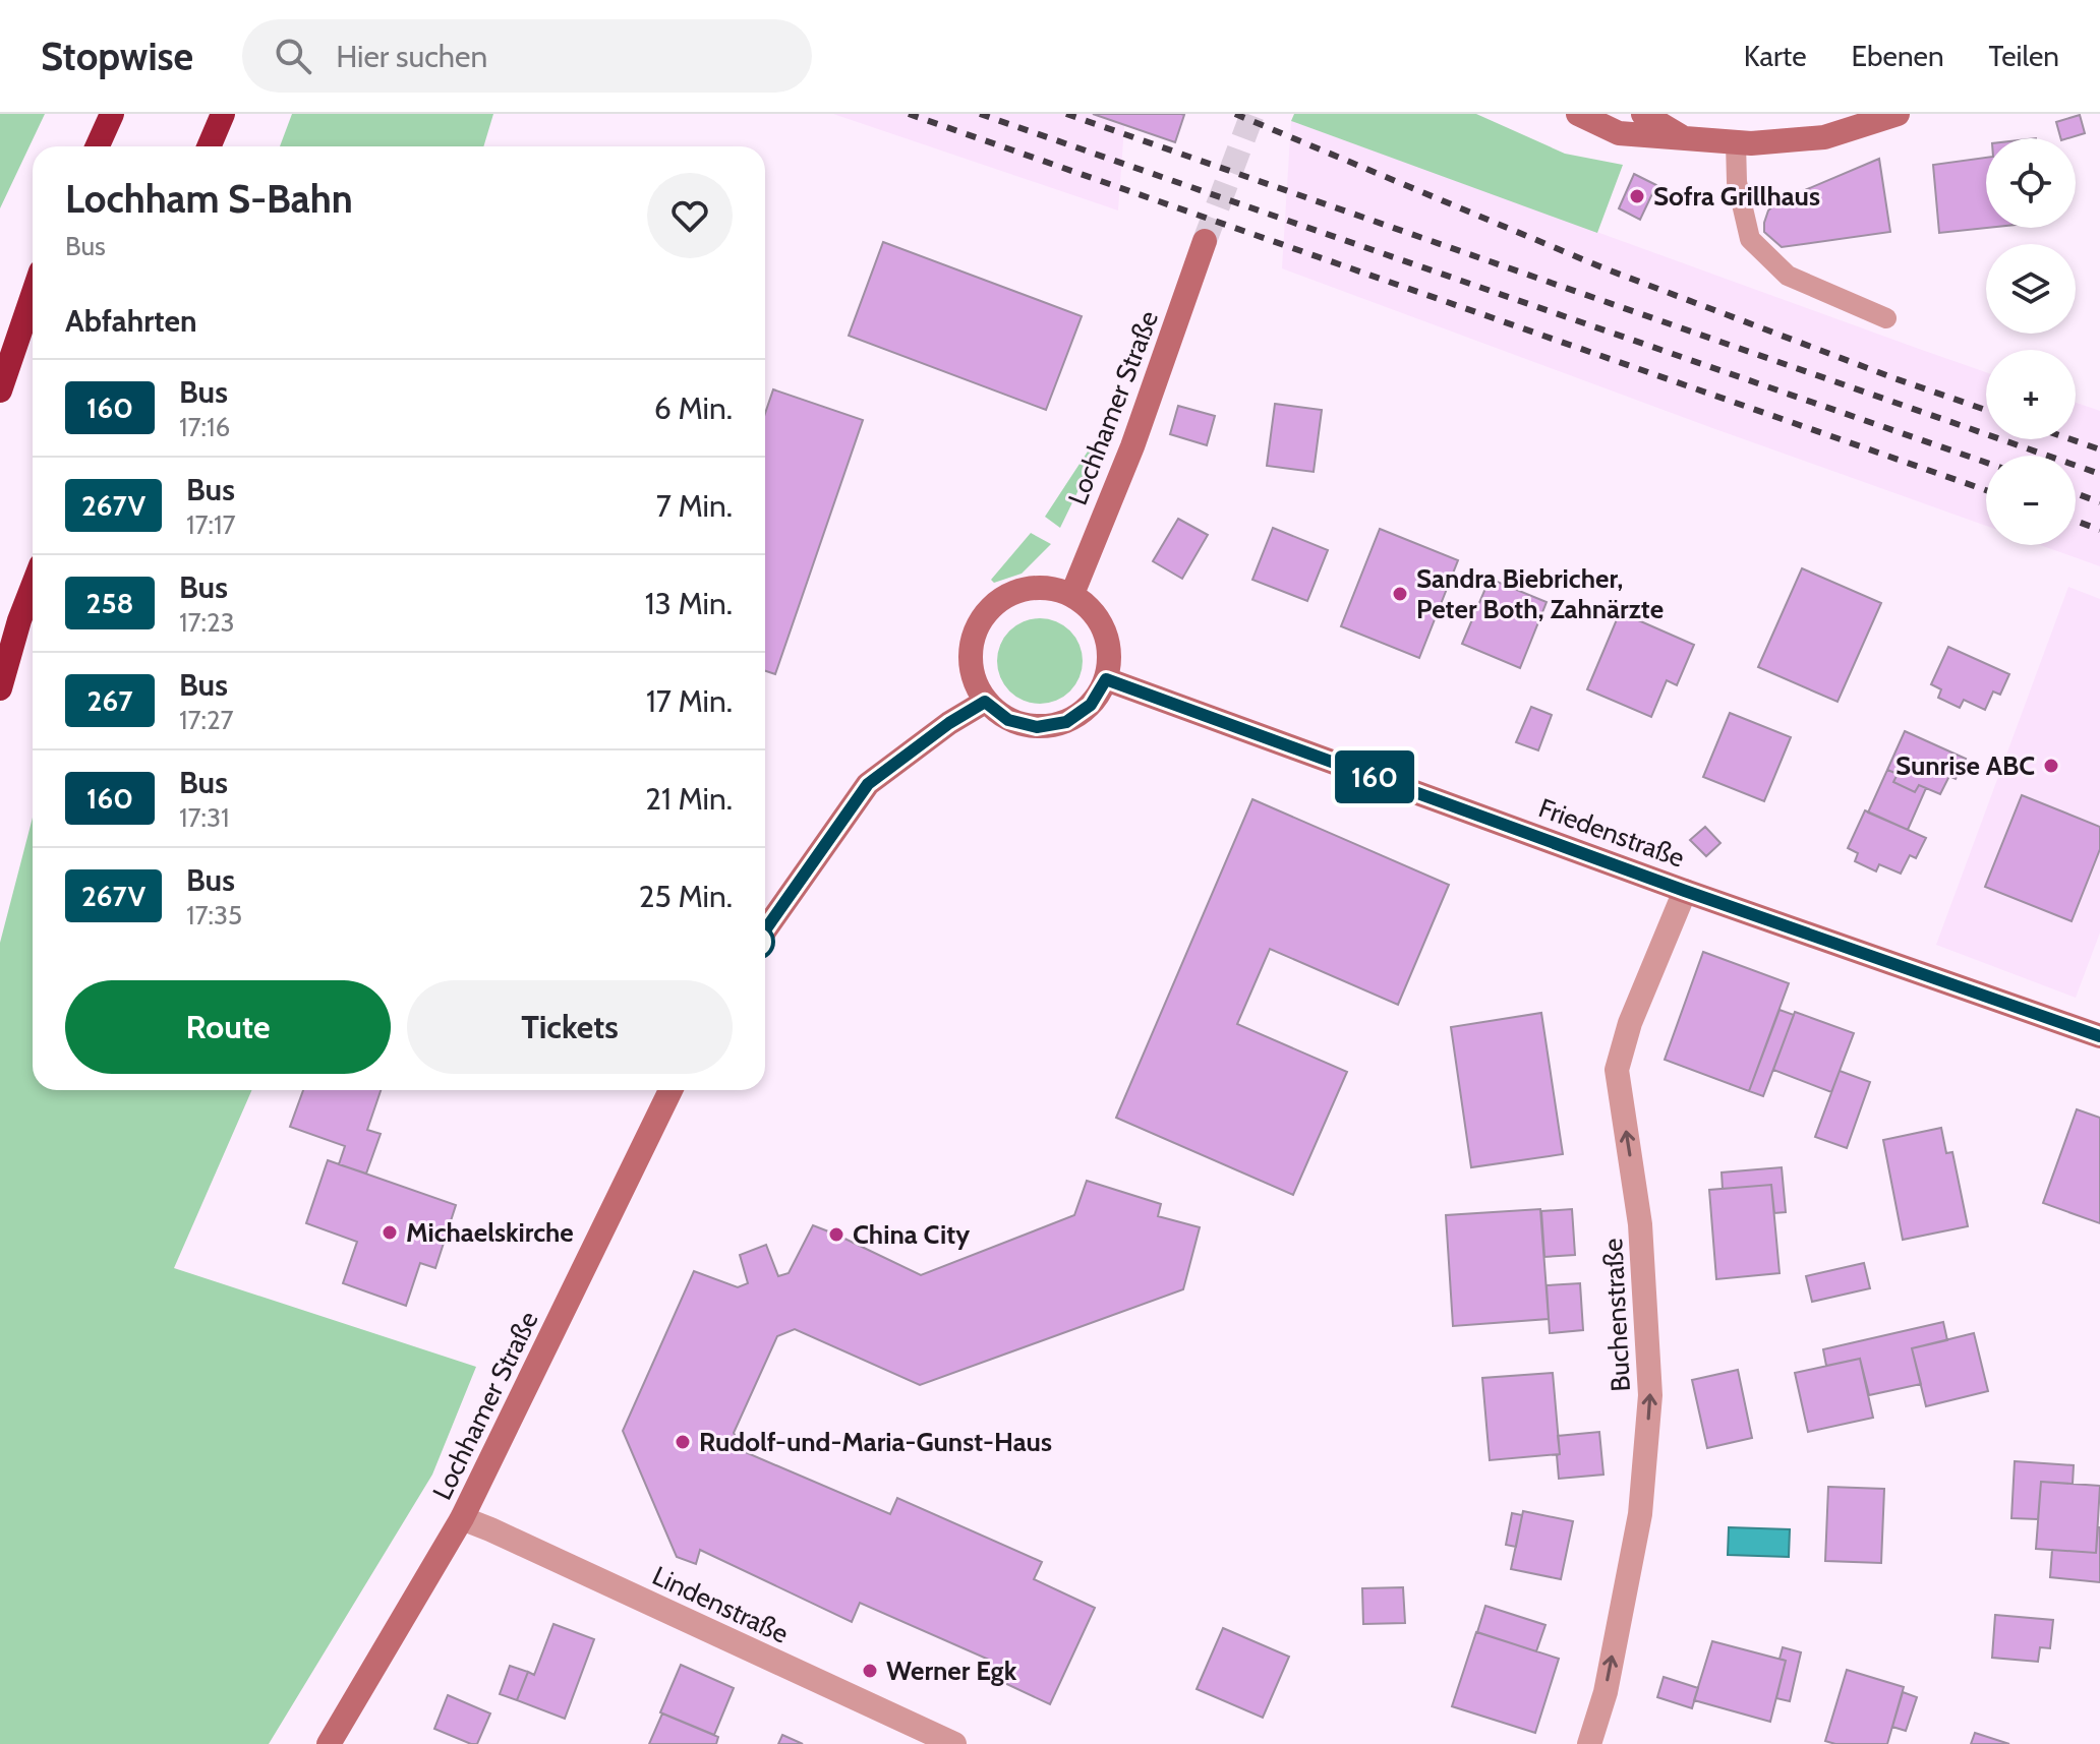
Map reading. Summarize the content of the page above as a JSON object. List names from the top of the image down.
{
  "streets": {
    "street": [
      "Lochhamer Straße",
      "Friedenstraße",
      "Buchenstraße",
      "Lindenstraße"
    ]
  },
  "crossings": [
    ["Lochhamer Straße", "Friedenstraße"],
    ["Lochhamer Straße", "Lindenstraße"],
    ["Friedenstraße", "Buchenstraße"]
  ],
  "one_way": ["Buchenstraße"],
  "places": [
    "Sofra Grillhaus",
    "Sandra Biebricher, Peter Both, Zahnärzte",
    "Sunrise ABC",
    "Michaelskirche",
    "China City",
    "Rudolf-und-Maria-Gunst-Haus",
    "Werner Egk"
  ],
  "lines": ["bus line 160"],
  "page": {
    "header": "Stopwise",
    "search": "Hier suchen",
    "nav": ["Karte", "Ebenen", "Teilen"],
    "on_map": "160",
    "map_buttons": ["+", "−"],
    "heading": [
      ["Lochham S-Bahn", "Bus"],
      "Abfahrten"
    ],
    "list": [
      {
        "mark": "160",
        "name": "Bus",
        "note": "17:16",
        "value": "6 Min."
      },
      {
        "mark": "267V",
        "name": "Bus",
        "note": "17:17",
        "value": "7 Min."
      },
      {
        "mark": "258",
        "name": "Bus",
        "note": "17:23",
        "value": "13 Min."
      },
      {
        "mark": "267",
        "name": "Bus",
        "note": "17:27",
        "value": "17 Min."
      },
      {
        "mark": "160",
        "name": "Bus",
        "note": "17:31",
        "value": "21 Min."
      },
      {
        "mark": "267V",
        "name": "Bus",
        "note": "17:35",
        "value": "25 Min."
      }
    ],
    "buttons": ["Route", "Tickets"]
  }
}
